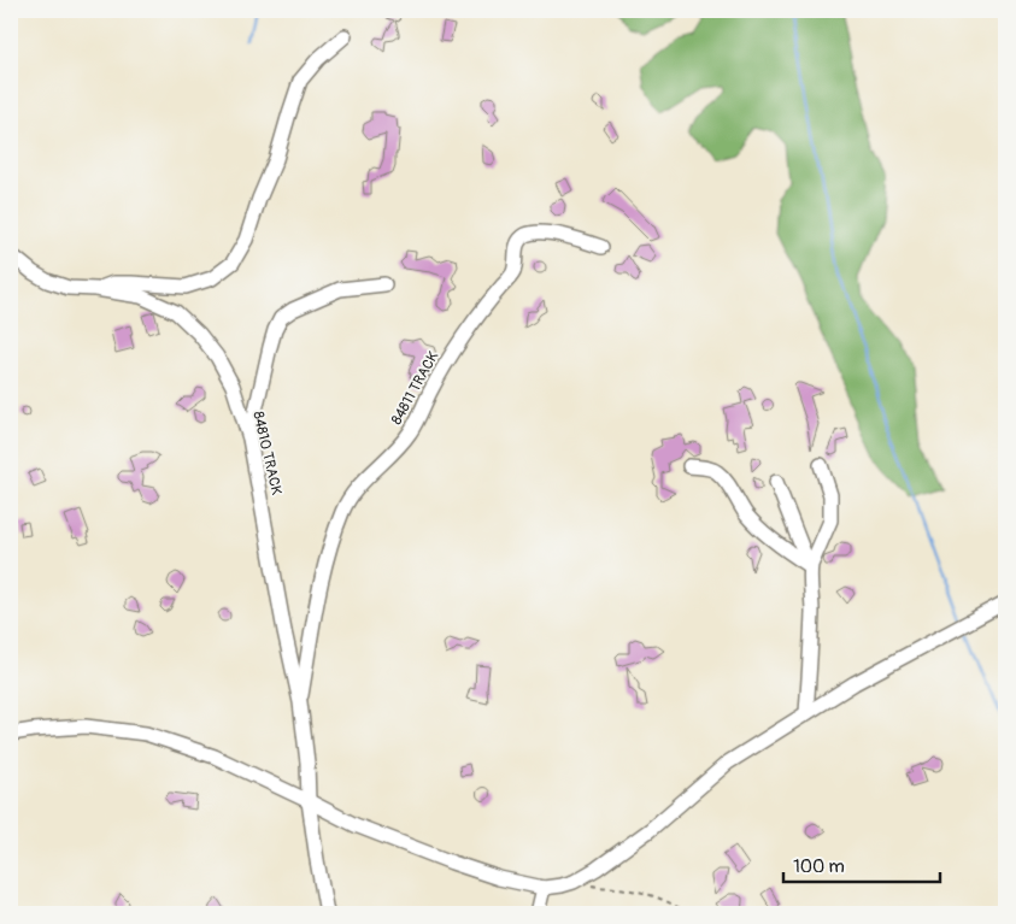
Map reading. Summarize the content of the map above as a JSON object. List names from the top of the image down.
{
  "streets": {
    "street": ["84811 TRACK", "84810 TRACK"]
  },
  "crossings": [
    ["84811 TRACK", "84810 TRACK"]
  ],
  "scale_bar": "100 m"
}
